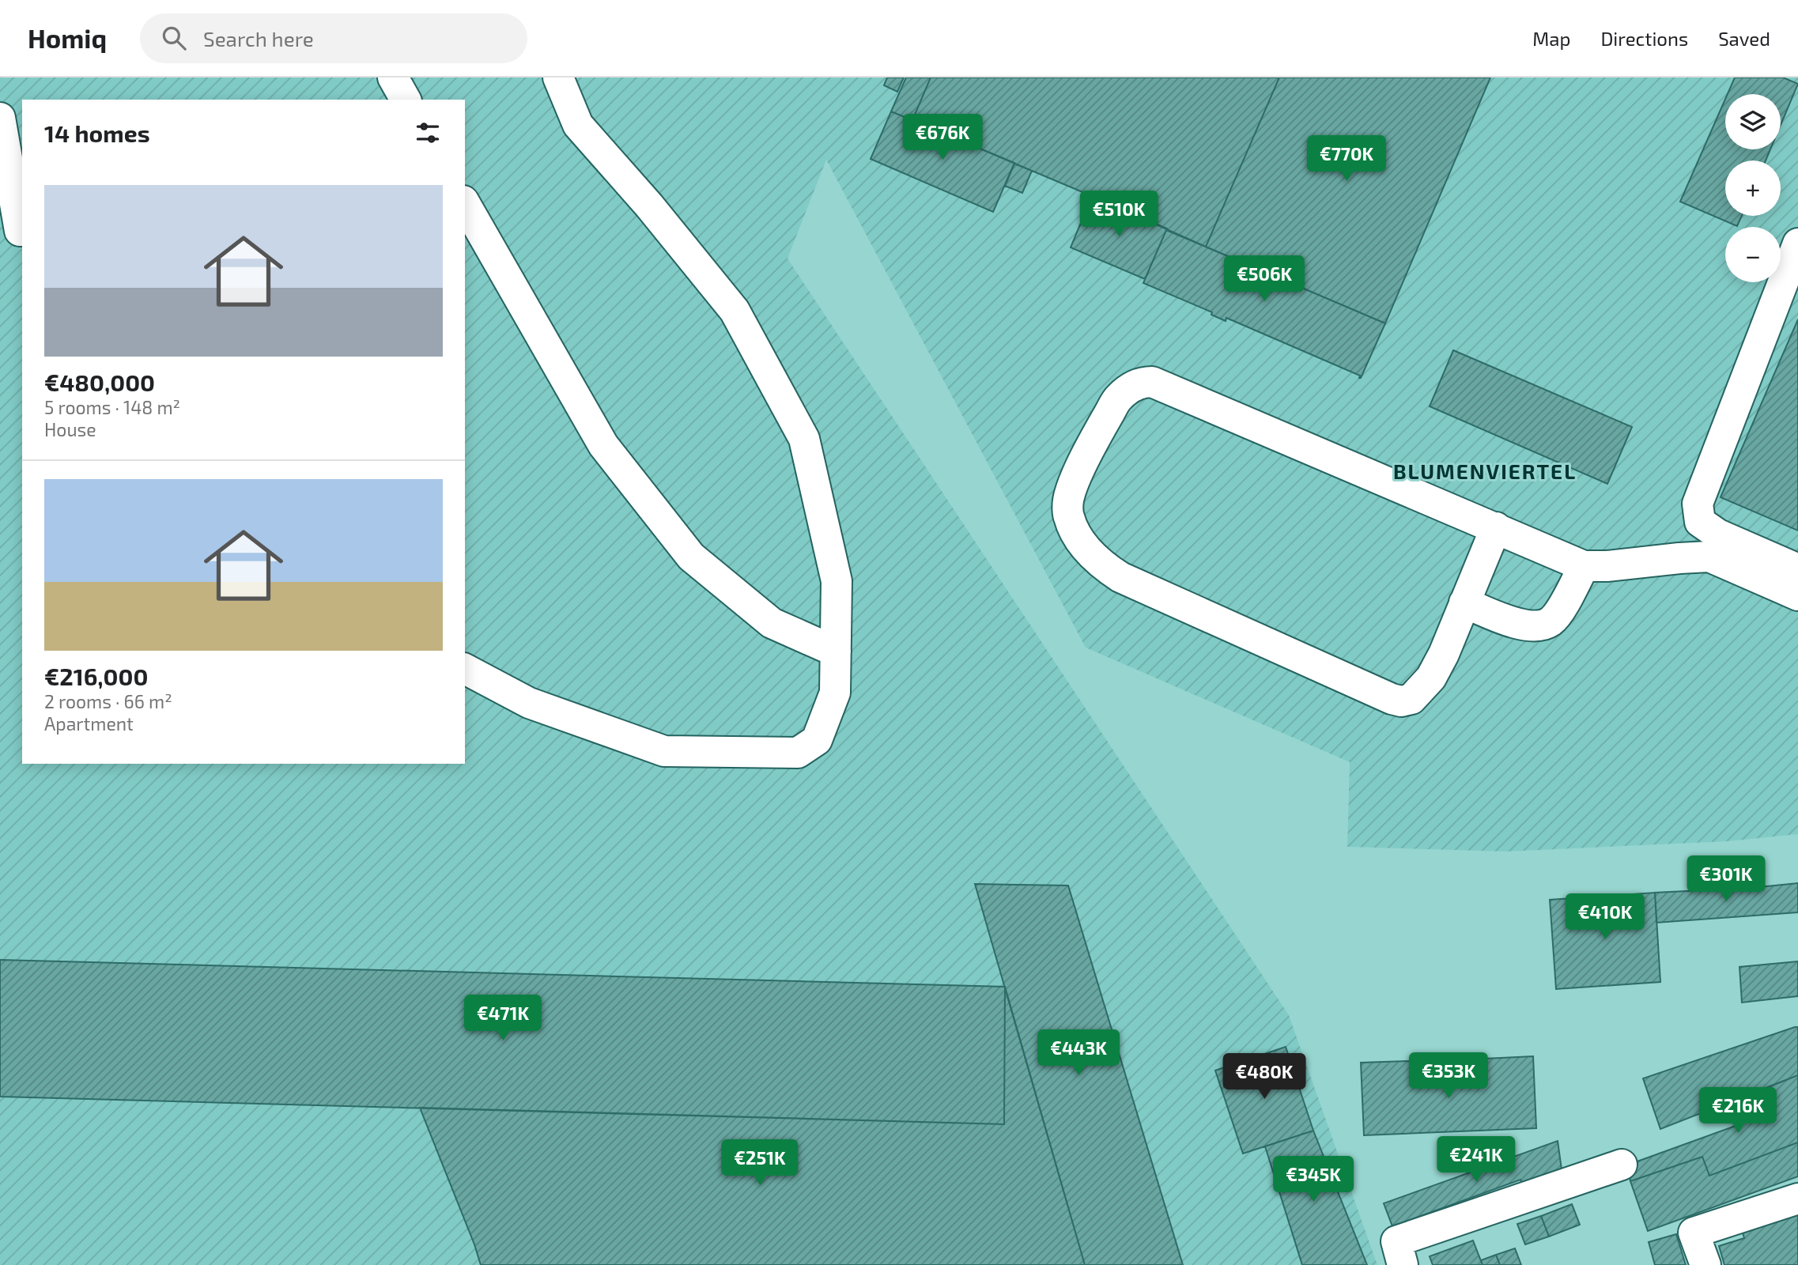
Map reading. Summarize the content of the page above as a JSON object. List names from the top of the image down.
{
  "districts": ["BLUMENVIERTEL"],
  "page": {
    "header": "Homiq",
    "search": "Search here",
    "nav": ["Map", "Directions", "Saved"],
    "map_buttons": ["+", "−"],
    "heading": "14 homes",
    "price": [
      "€676K",
      "€770K",
      "€510K",
      "€506K",
      "€301K",
      "€410K",
      "€471K",
      "€443K",
      "€353K",
      "€480K",
      "€216K",
      "€241K",
      "€251K",
      "€345K"
    ],
    "list": [
      {
        "name": "€480,000",
        "note": "5 rooms · 148 m² · House"
      },
      {
        "name": "€216,000",
        "note": "2 rooms · 66 m² · Apartment"
      }
    ]
  }
}
